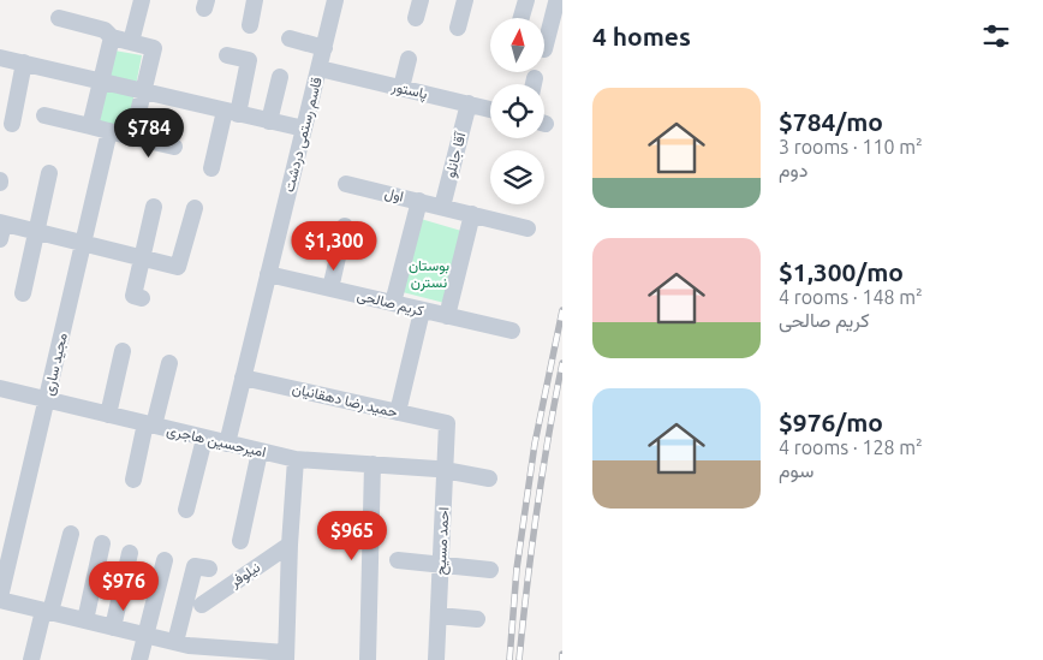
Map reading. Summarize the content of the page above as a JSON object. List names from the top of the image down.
{
  "streets": {
    "street": [
      "پاستور",
      "قاسم رستمی دردشت",
      "آقا جانلو",
      "اول",
      "کریم صالحی",
      "مجید ساری",
      "حمید رضا دهقانیان",
      "امیرحسین هاجری",
      "احمد مسیح",
      "نیلوفر"
    ]
  },
  "crossings": [
    ["پاستور", "قاسم رستمی دردشت"],
    ["پاستور", "آقا جانلو"],
    ["قاسم رستمی دردشت", "کریم صالحی"],
    ["قاسم رستمی دردشت", "حمید رضا دهقانیان"],
    ["قاسم رستمی دردشت", "امیرحسین هاجری"],
    ["آقا جانلو", "اول"],
    ["مجید ساری", "امیرحسین هاجری"],
    ["حمید رضا دهقانیان", "احمد مسیح"],
    ["امیرحسین هاجری", "احمد مسیح"]
  ],
  "parks": ["بوستان نسترن"],
  "north": "top",
  "page": {
    "heading": "4 homes",
    "list": [
      {
        "name": "$784/mo",
        "note": "3 rooms · 110 m² · دوم"
      },
      {
        "name": "$1,300/mo",
        "note": "4 rooms · 148 m² · کریم صالحی"
      },
      {
        "name": "$976/mo",
        "note": "4 rooms · 128 m² · سوم"
      }
    ],
    "price": [
      "$784",
      "$1,300",
      "$965",
      "$976"
    ]
  }
}
